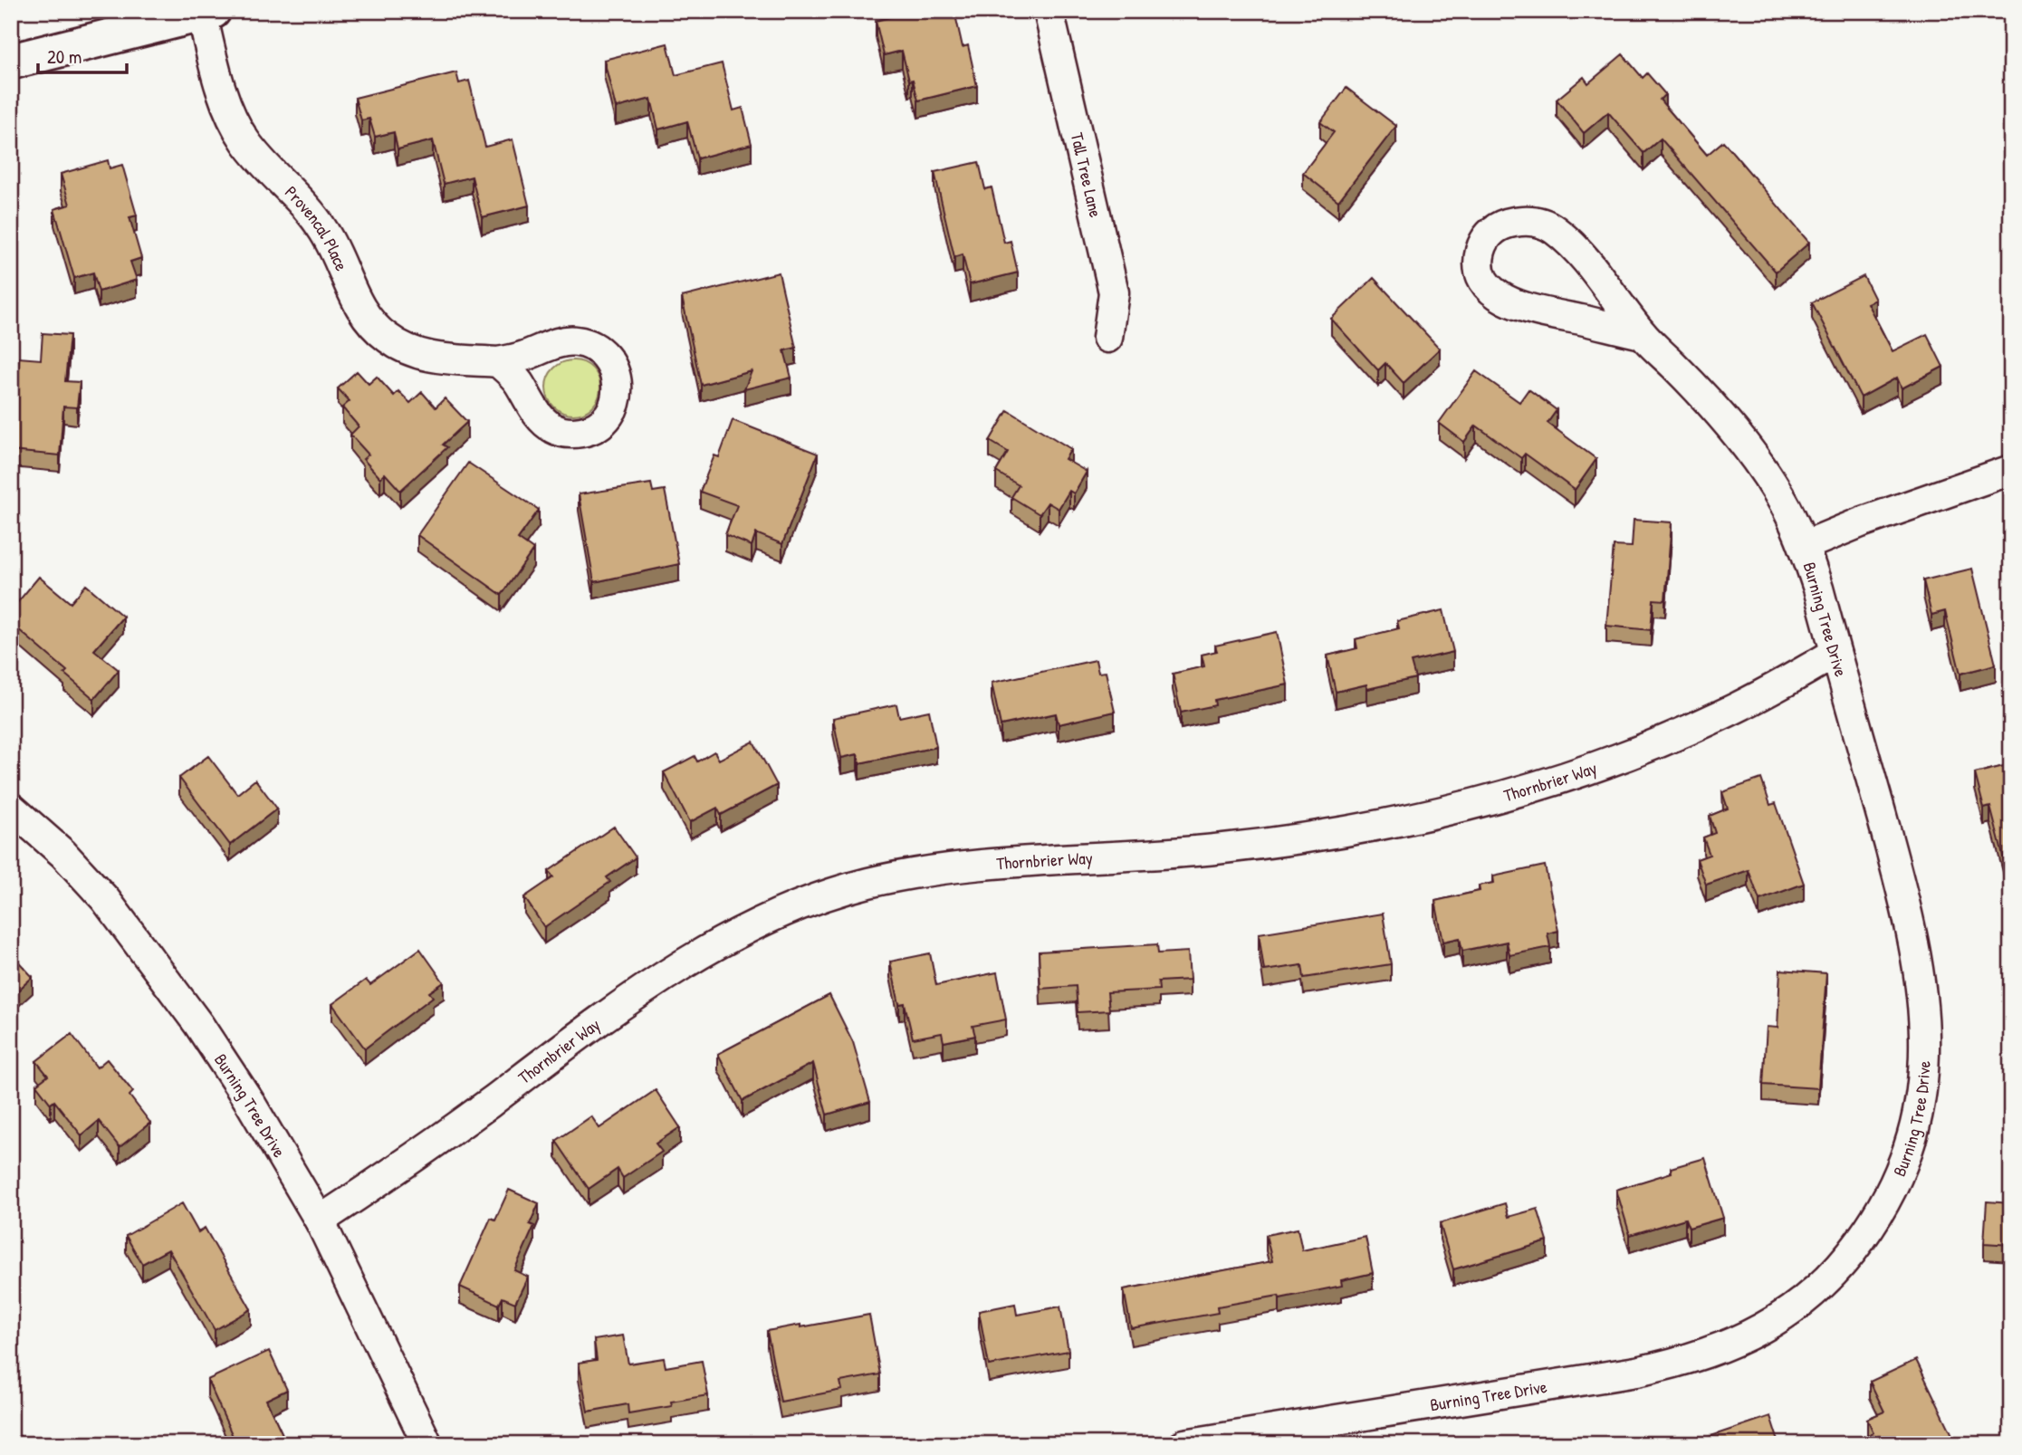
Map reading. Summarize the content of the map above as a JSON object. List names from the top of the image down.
{
  "streets": {
    "street": [
      "Tall Tree Lane",
      "Provencal Place",
      "Burning Tree Drive",
      "Thornbrier Way"
    ]
  },
  "crossings": [
    ["Burning Tree Drive", "Thornbrier Way"]
  ],
  "scale_bar": "20 m"
}
